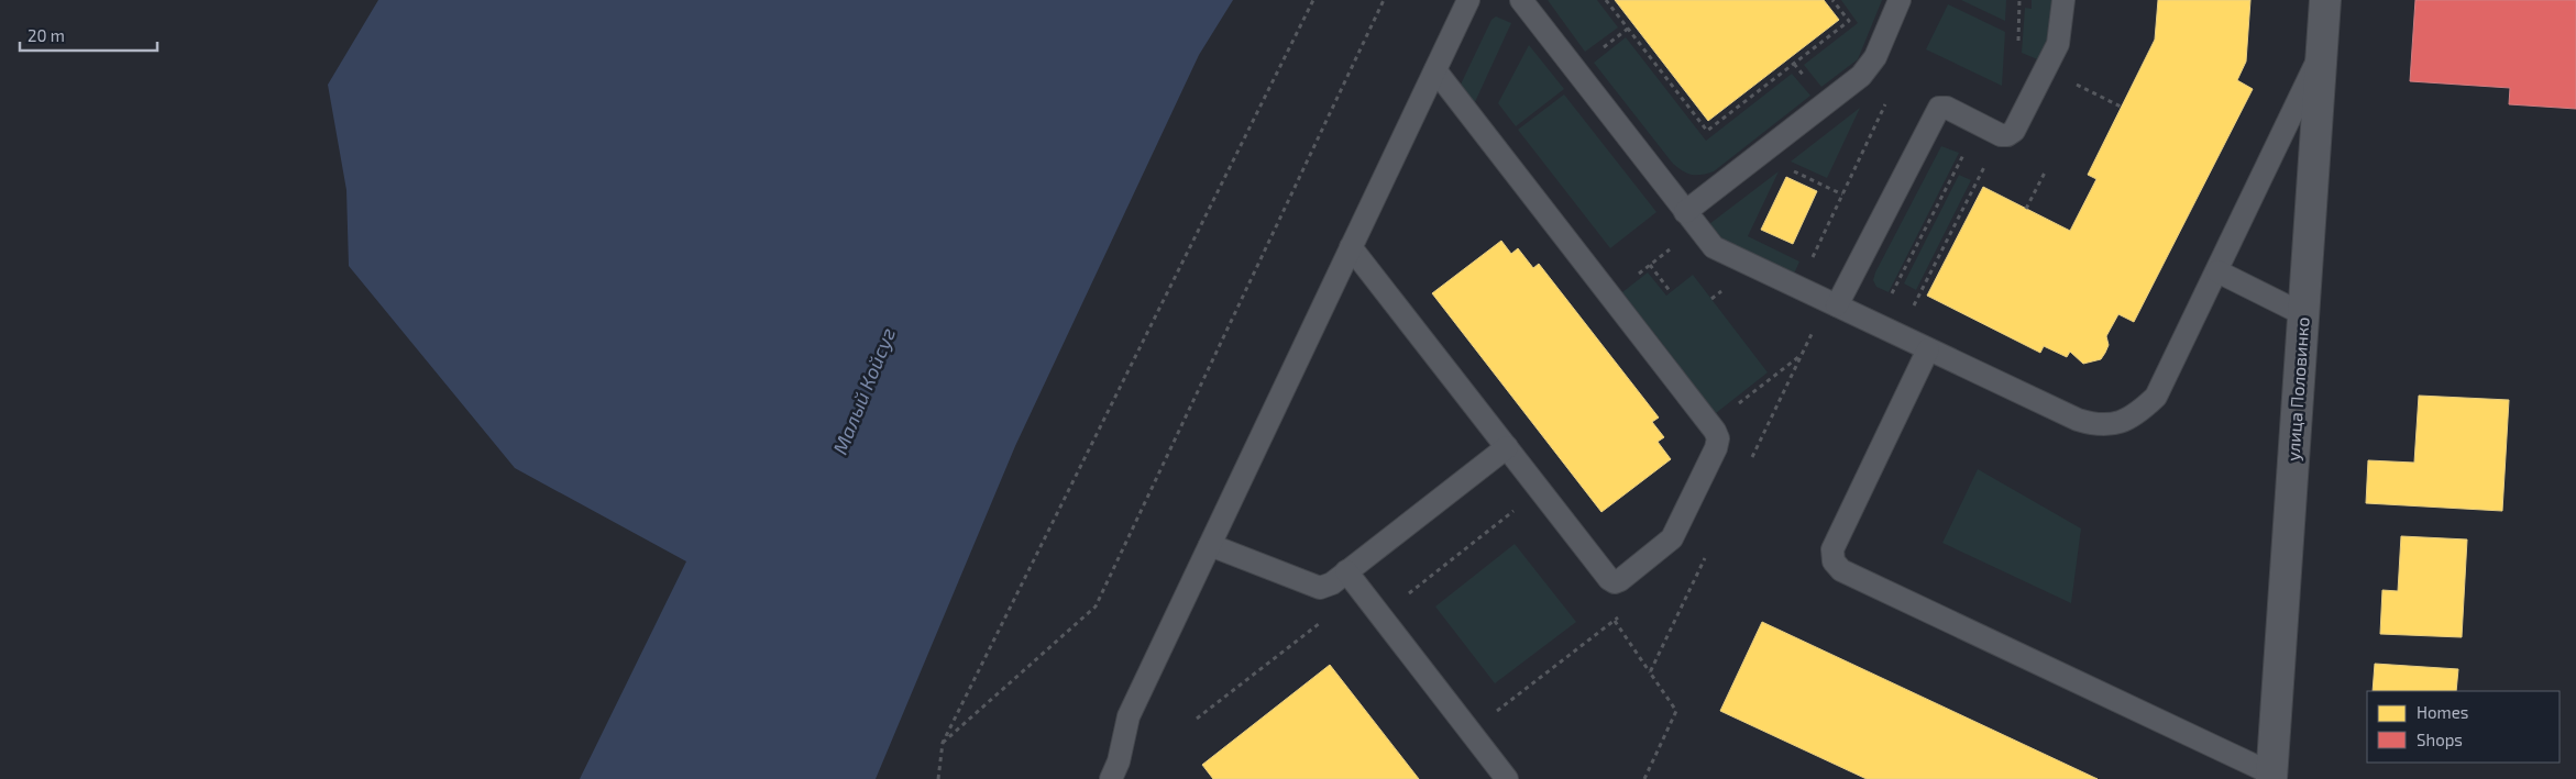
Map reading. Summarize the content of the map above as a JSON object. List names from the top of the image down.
{
  "streets": {
    "street": ["улица Половинко"]
  },
  "water": ["Малый Койсуг"],
  "legend": ["Homes", "Shops"],
  "scale_bar": "20 m"
}
